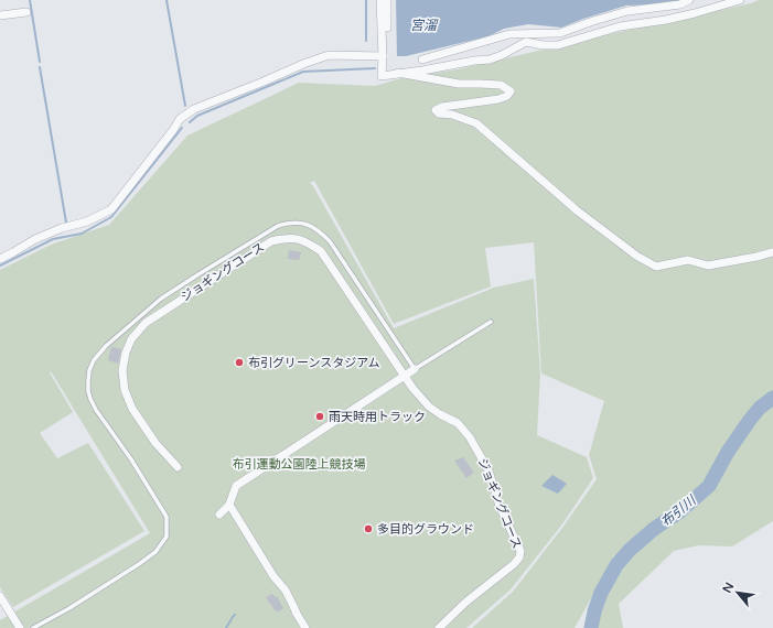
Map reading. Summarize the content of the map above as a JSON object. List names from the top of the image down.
{
  "streets": {
    "street": ["ジョギングコース"]
  },
  "water": ["宮溜", "布引川"],
  "parks": ["布引運動公園陸上競技場"],
  "places": ["布引グリーンスタジアム", "雨天時用トラック", "多目的グラウンド"],
  "north": "top left"
}
